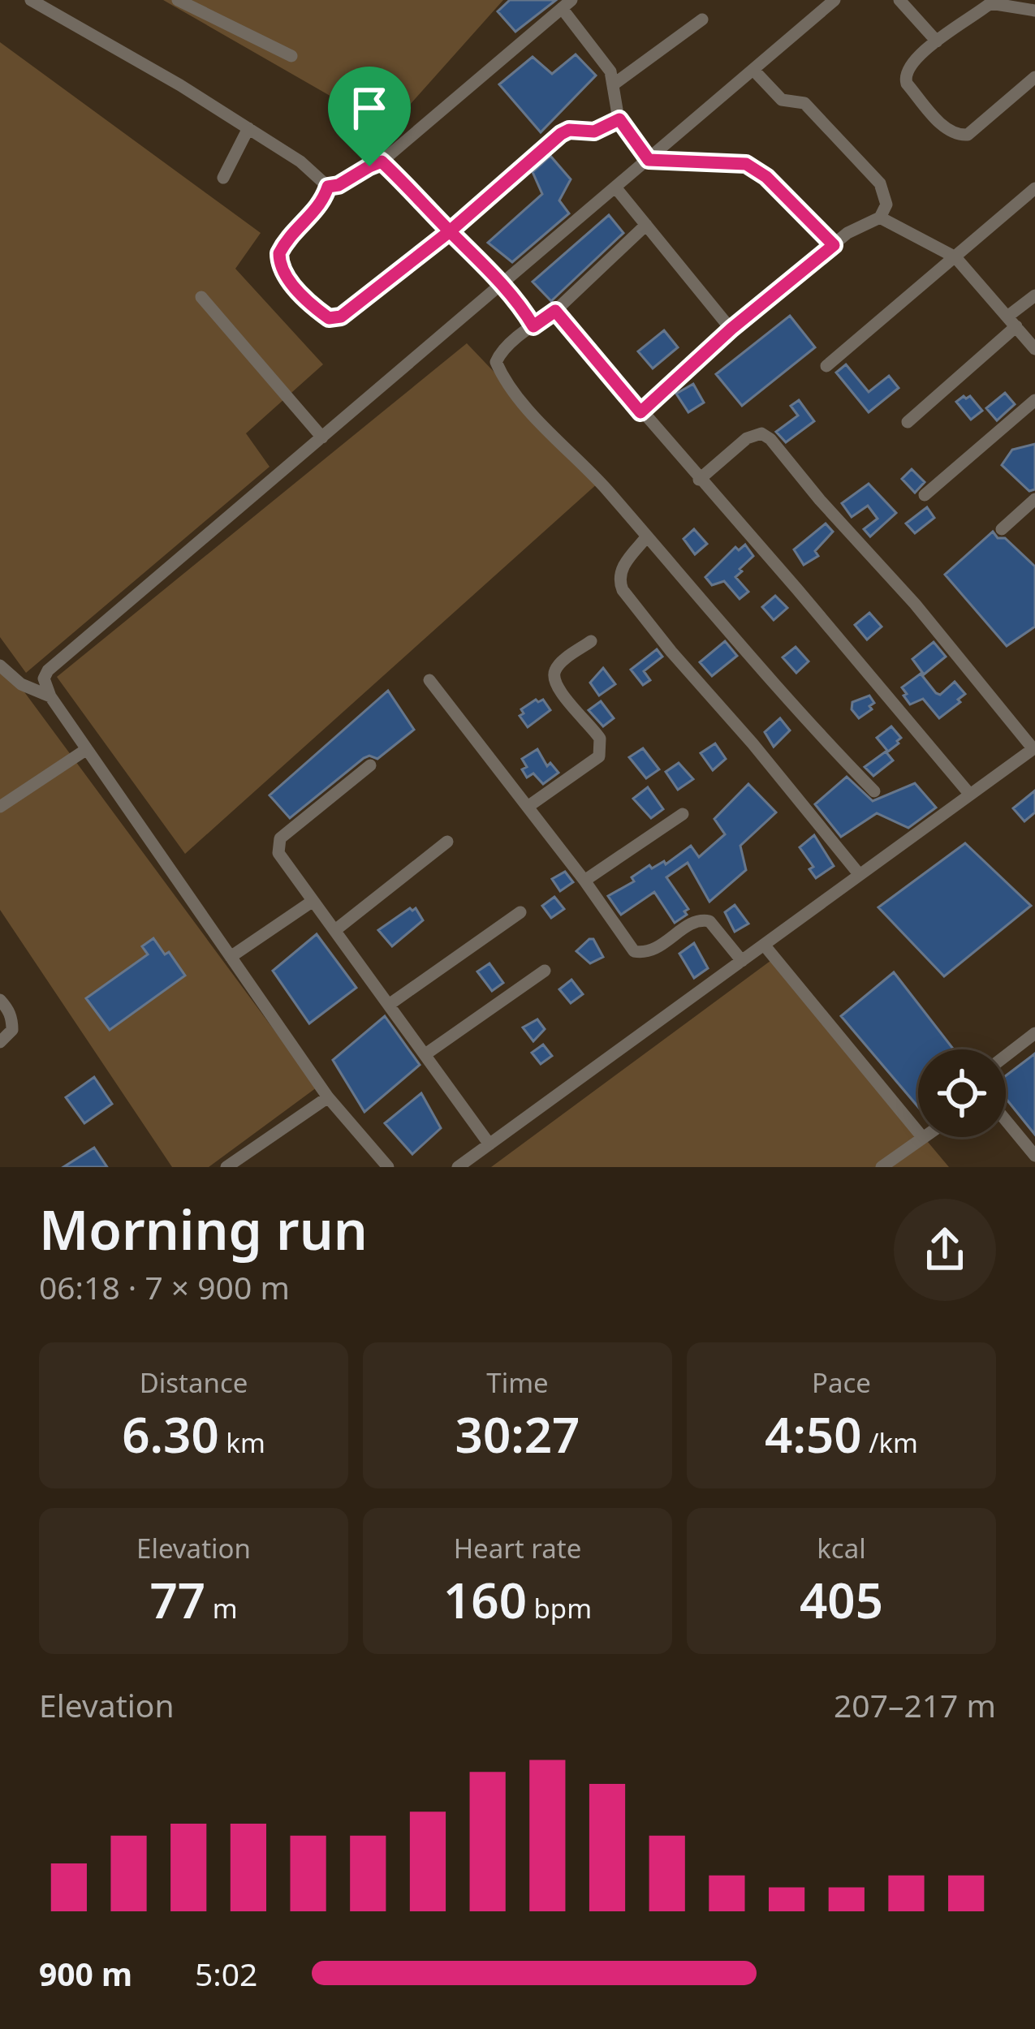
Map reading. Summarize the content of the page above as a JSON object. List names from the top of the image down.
{
  "page": {
    "heading": ["Morning run", "06:18 · 7 × 900 m"],
    "stats": [
      ["Distance", "6.30 km"],
      ["Time", "30:27"],
      ["Pace", "4:50 /km"],
      ["Elevation", "77 m"],
      ["Heart rate", "160 bpm"],
      ["kcal", "405"]
    ],
    "chart": ["Elevation", "207–217 m"],
    "list": [
      {
        "name": "900 m",
        "note": "5:02"
      }
    ]
  }
}
